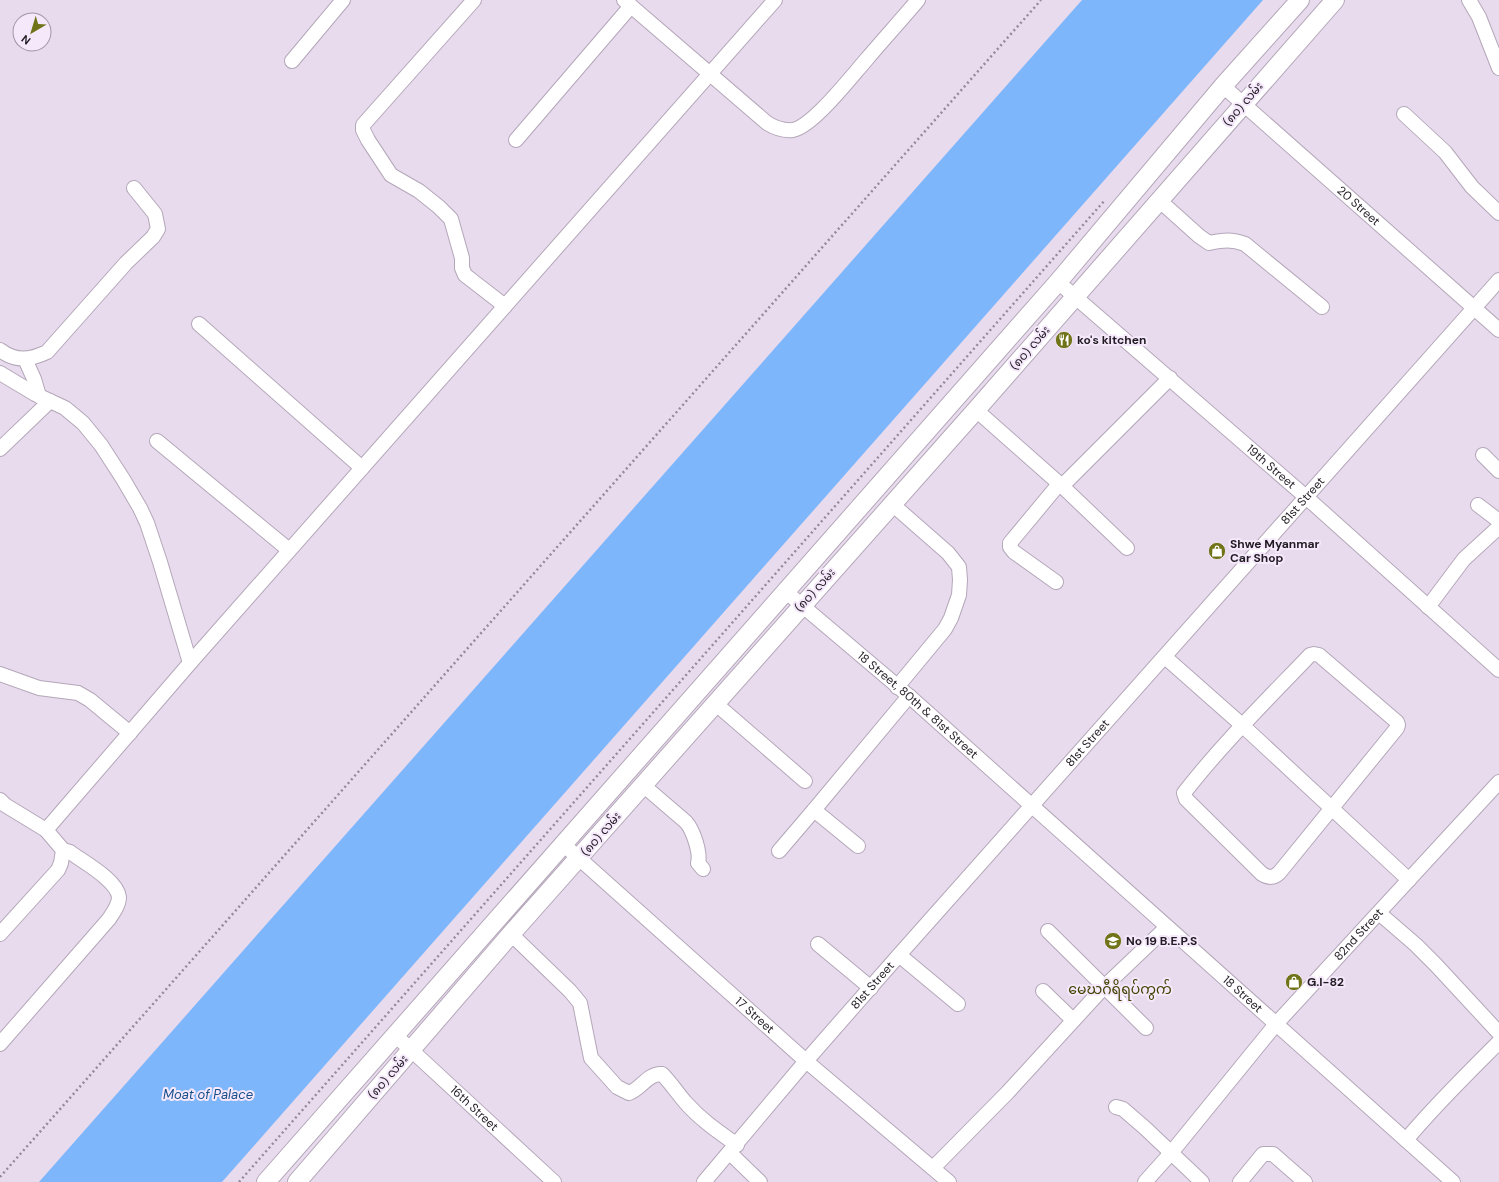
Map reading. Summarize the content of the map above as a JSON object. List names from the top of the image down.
{
  "streets": {
    "main road": ["(၈၀) လမ်း"],
    "street": [
      "20 Street",
      "19th Street",
      "81st Street",
      "18 Street, 80th & 81st Street",
      "82nd Street",
      "18 Street",
      "17 Street",
      "16th Street"
    ]
  },
  "crossings": [
    ["(၈၀) လမ်း", "20 Street"],
    ["(၈၀) လမ်း", "19th Street"],
    ["(၈၀) လမ်း", "18 Street, 80th & 81st Street"],
    ["(၈၀) လမ်း", "17 Street"],
    ["(၈၀) လမ်း", "16th Street"],
    ["20 Street", "81st Street"],
    ["19th Street", "81st Street"],
    ["81st Street", "18 Street, 80th & 81st Street"],
    ["81st Street", "18 Street"],
    ["81st Street", "17 Street"],
    ["18 Street, 80th & 81st Street", "18 Street"],
    ["82nd Street", "18 Street"]
  ],
  "districts": ["မေဃဂီရိရပ်ကွက်"],
  "water": ["Moat of Palace"],
  "places": {
    "restaurant": ["ko's kitchen"],
    "shop": ["Shwe Myanmar Car Shop", "G.I-82"],
    "school or university": ["No 19 B.E.P.S"]
  },
  "north": "bottom left"
}
